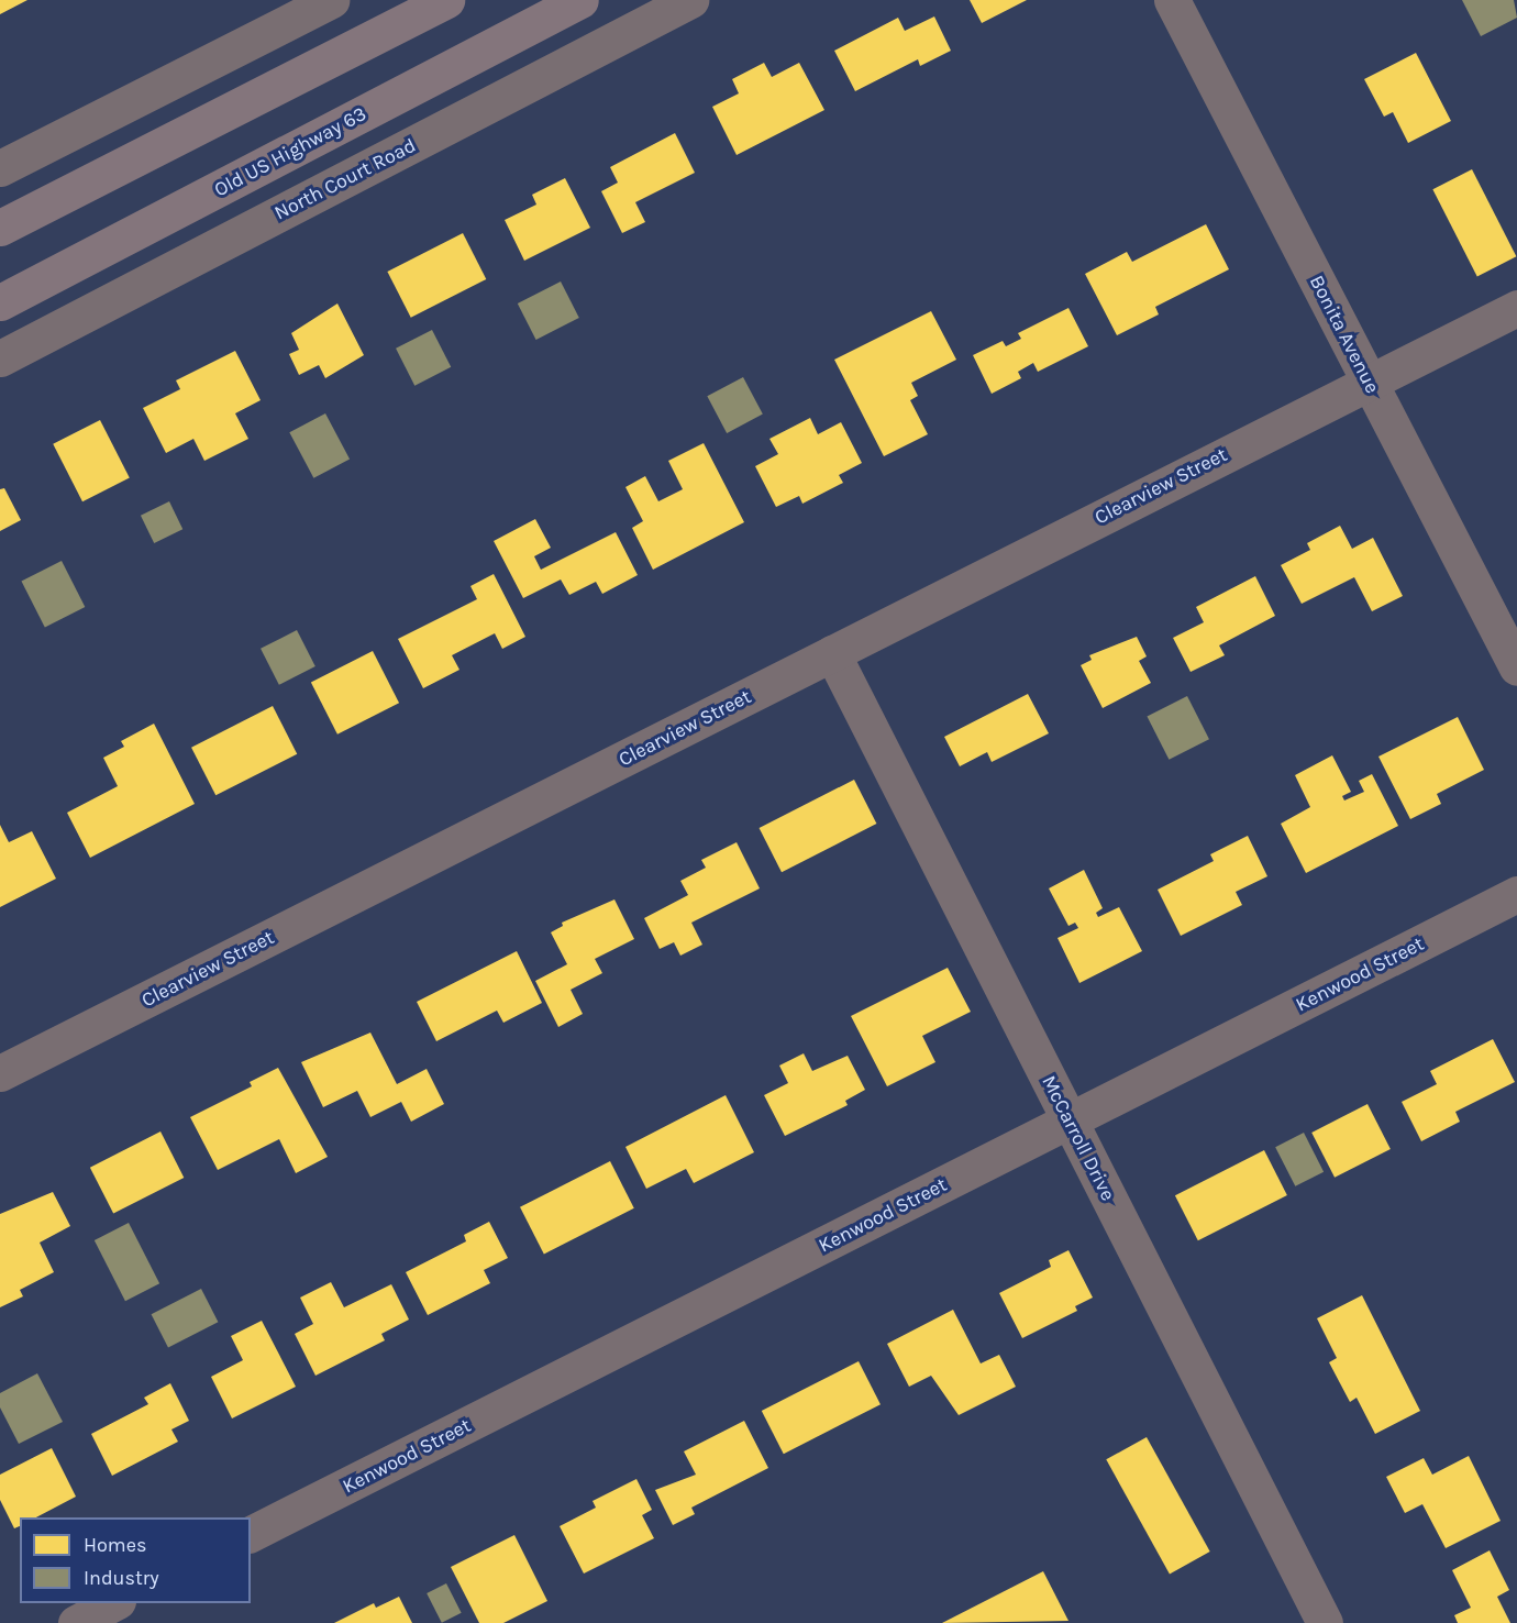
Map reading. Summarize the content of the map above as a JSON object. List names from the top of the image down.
{
  "streets": {
    "highway": ["Old US Highway 63"],
    "street": [
      "North Court Road",
      "Bonita Avenue",
      "Clearview Street",
      "Kenwood Street",
      "McCarroll Drive"
    ]
  },
  "crossings": [
    ["Bonita Avenue", "Clearview Street"],
    ["Clearview Street", "McCarroll Drive"],
    ["Kenwood Street", "McCarroll Drive"]
  ],
  "legend": ["Homes", "Industry"]
}
